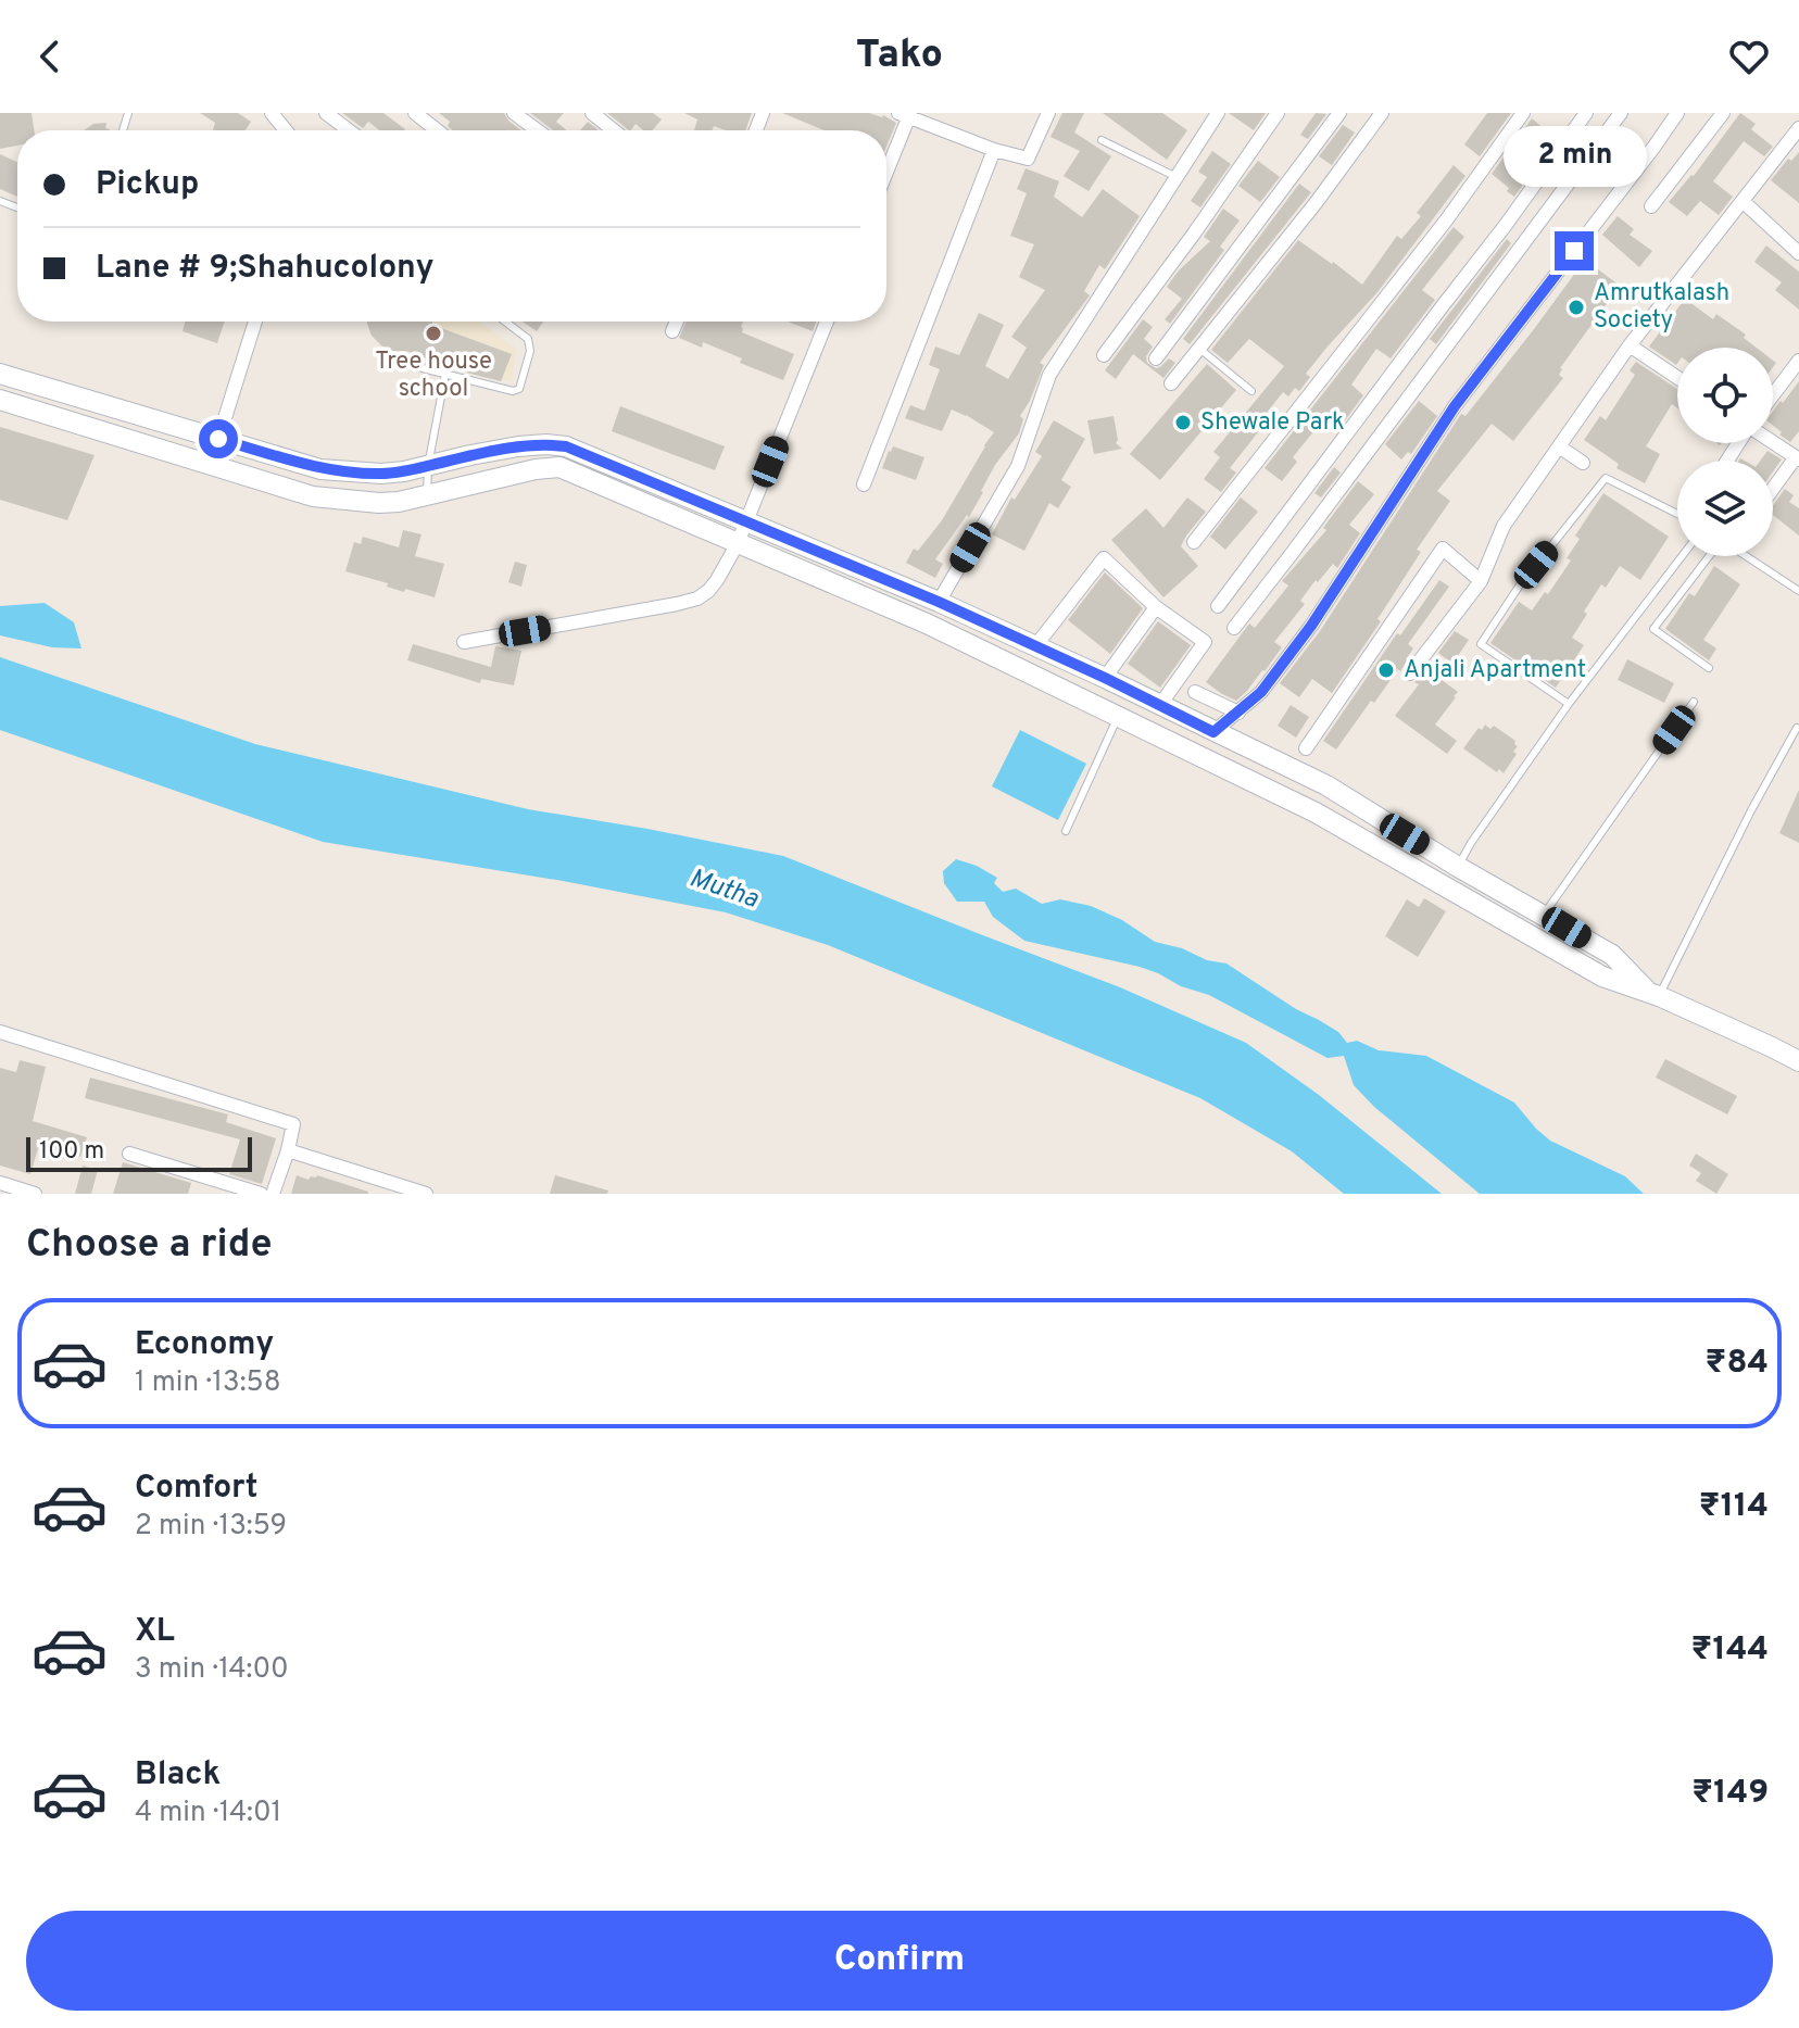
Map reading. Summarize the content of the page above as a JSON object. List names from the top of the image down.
{
  "water": ["Mutha"],
  "places": [
    "Amrutkalash Society",
    "Tree house school",
    "Shewale Park",
    "Anjali Apartment"
  ],
  "scale_bar": "100 m",
  "page": {
    "header": "Tako",
    "bubble": "2 min",
    "banner": ["Pickup", "Lane # 9;Shahucolony"],
    "scale": "100 m",
    "heading": "Choose a ride",
    "list": [
      {
        "name": "Economy",
        "note": "1 min · 13:58",
        "value": "₹84"
      },
      {
        "name": "Comfort",
        "note": "2 min · 13:59",
        "value": "₹114"
      },
      {
        "name": "XL",
        "note": "3 min · 14:00",
        "value": "₹144"
      },
      {
        "name": "Black",
        "note": "4 min · 14:01",
        "value": "₹149"
      }
    ],
    "buttons": "Confirm"
  }
}
